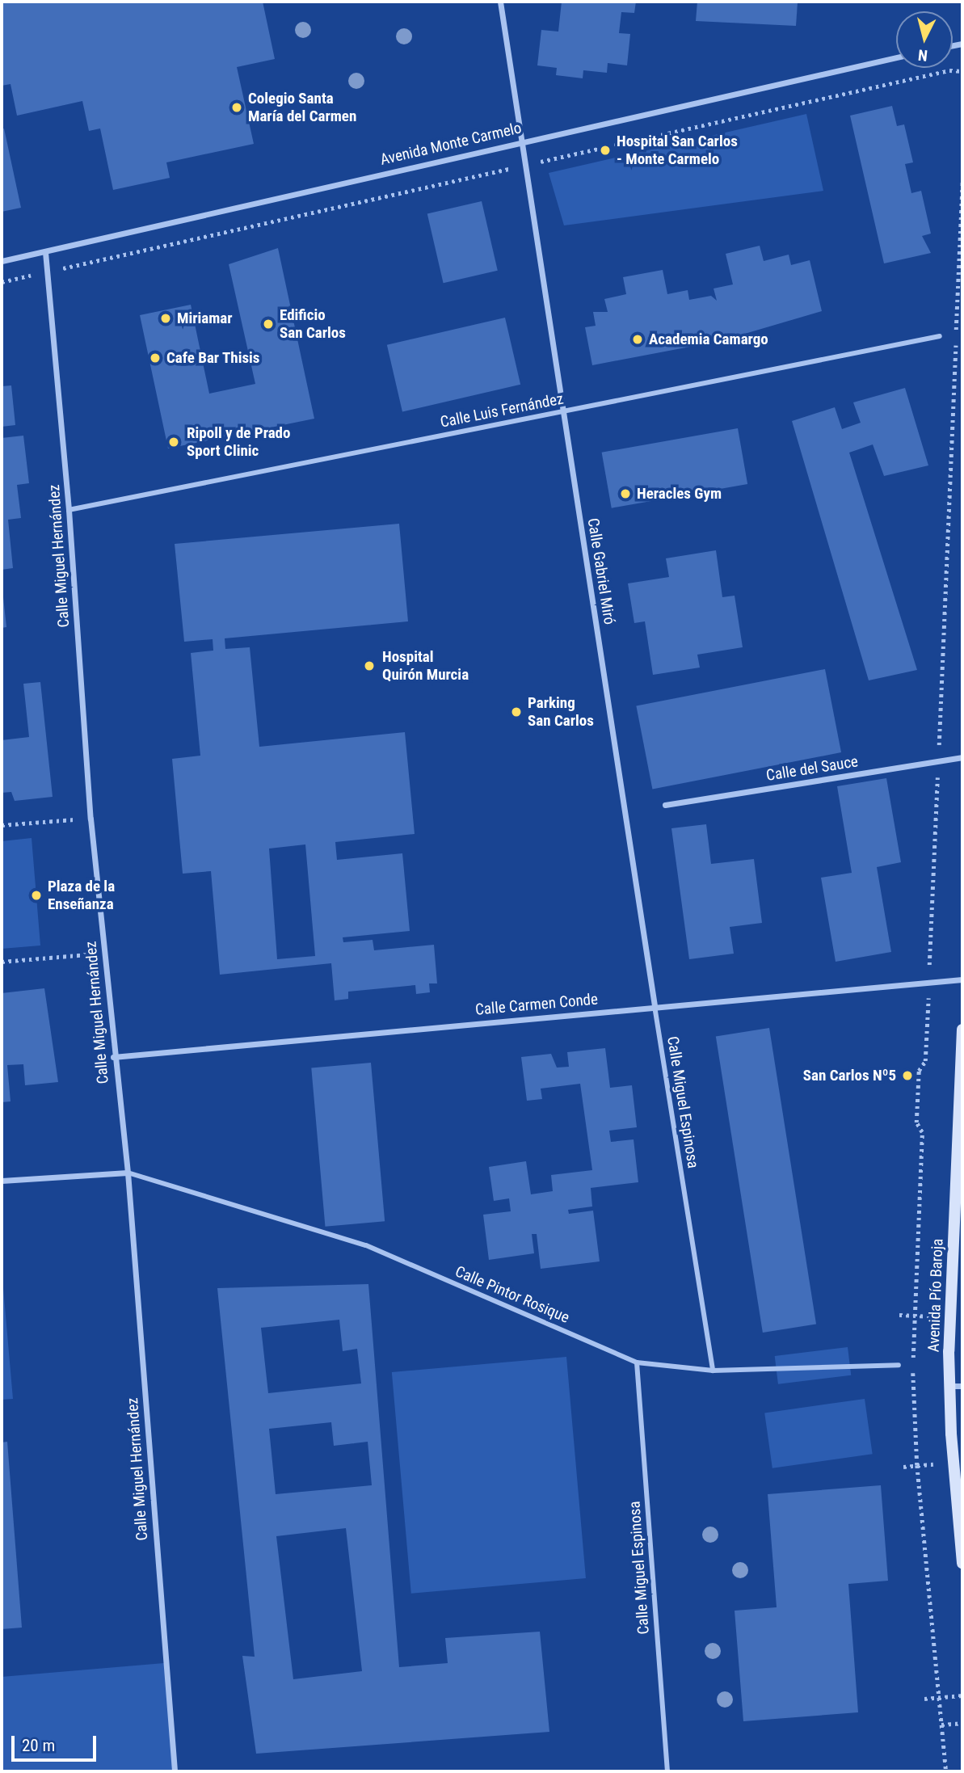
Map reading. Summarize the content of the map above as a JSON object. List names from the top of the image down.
{
  "streets": {
    "main road": ["Avenida Pío Baroja"],
    "street": [
      "Avenida Monte Carmelo",
      "Calle Luis Fernández",
      "Calle Miguel Hernández",
      "Calle Gabriel Miró",
      "Calle del Sauce",
      "Calle Carmen Conde",
      "Calle Miguel Espinosa",
      "Calle Pintor Rosique"
    ]
  },
  "crossings": [
    ["Avenida Monte Carmelo", "Calle Miguel Hernández"],
    ["Avenida Monte Carmelo", "Calle Gabriel Miró"],
    ["Calle Luis Fernández", "Calle Miguel Hernández"],
    ["Calle Luis Fernández", "Calle Gabriel Miró"],
    ["Calle Miguel Hernández", "Calle Carmen Conde"],
    ["Calle Miguel Hernández", "Calle Pintor Rosique"],
    ["Calle Gabriel Miró", "Calle Carmen Conde"],
    ["Calle Gabriel Miró", "Calle Miguel Espinosa"],
    ["Calle Carmen Conde", "Calle Miguel Espinosa"],
    ["Calle Miguel Espinosa", "Calle Pintor Rosique"]
  ],
  "places": [
    "Colegio Santa María del Carmen",
    "Hospital San Carlos - Monte Carmelo",
    "Miriamar",
    "Edificio San Carlos",
    "Academia Camargo",
    "Cafe Bar Thisis",
    "Ripoll y de Prado Sport Clinic",
    "Heracles Gym",
    "Hospital Quirón Murcia",
    "Parking San Carlos",
    "Plaza de la Enseñanza",
    "San Carlos Nº5"
  ],
  "scale_bar": "20 m",
  "north": "bottom"
}
